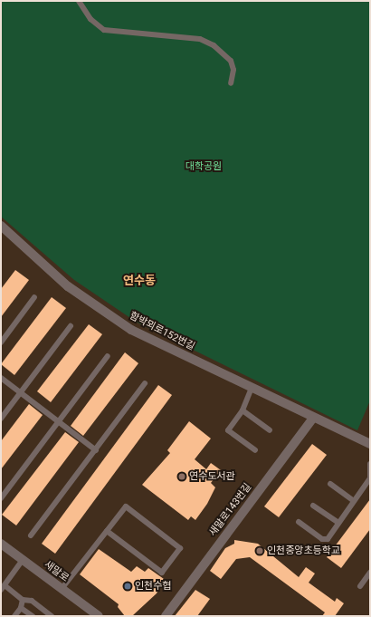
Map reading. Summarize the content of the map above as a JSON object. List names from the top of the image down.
{
  "streets": {
    "street": ["함박뫼로152번길", "새말로143번길", "새말로"]
  },
  "crossings": [
    ["함박뫼로152번길", "새말로143번길"]
  ],
  "districts": ["연수동"],
  "parks": ["대학공원"],
  "places": ["연수도서관", "인천중앙초등학교", "인천수협"]
}
